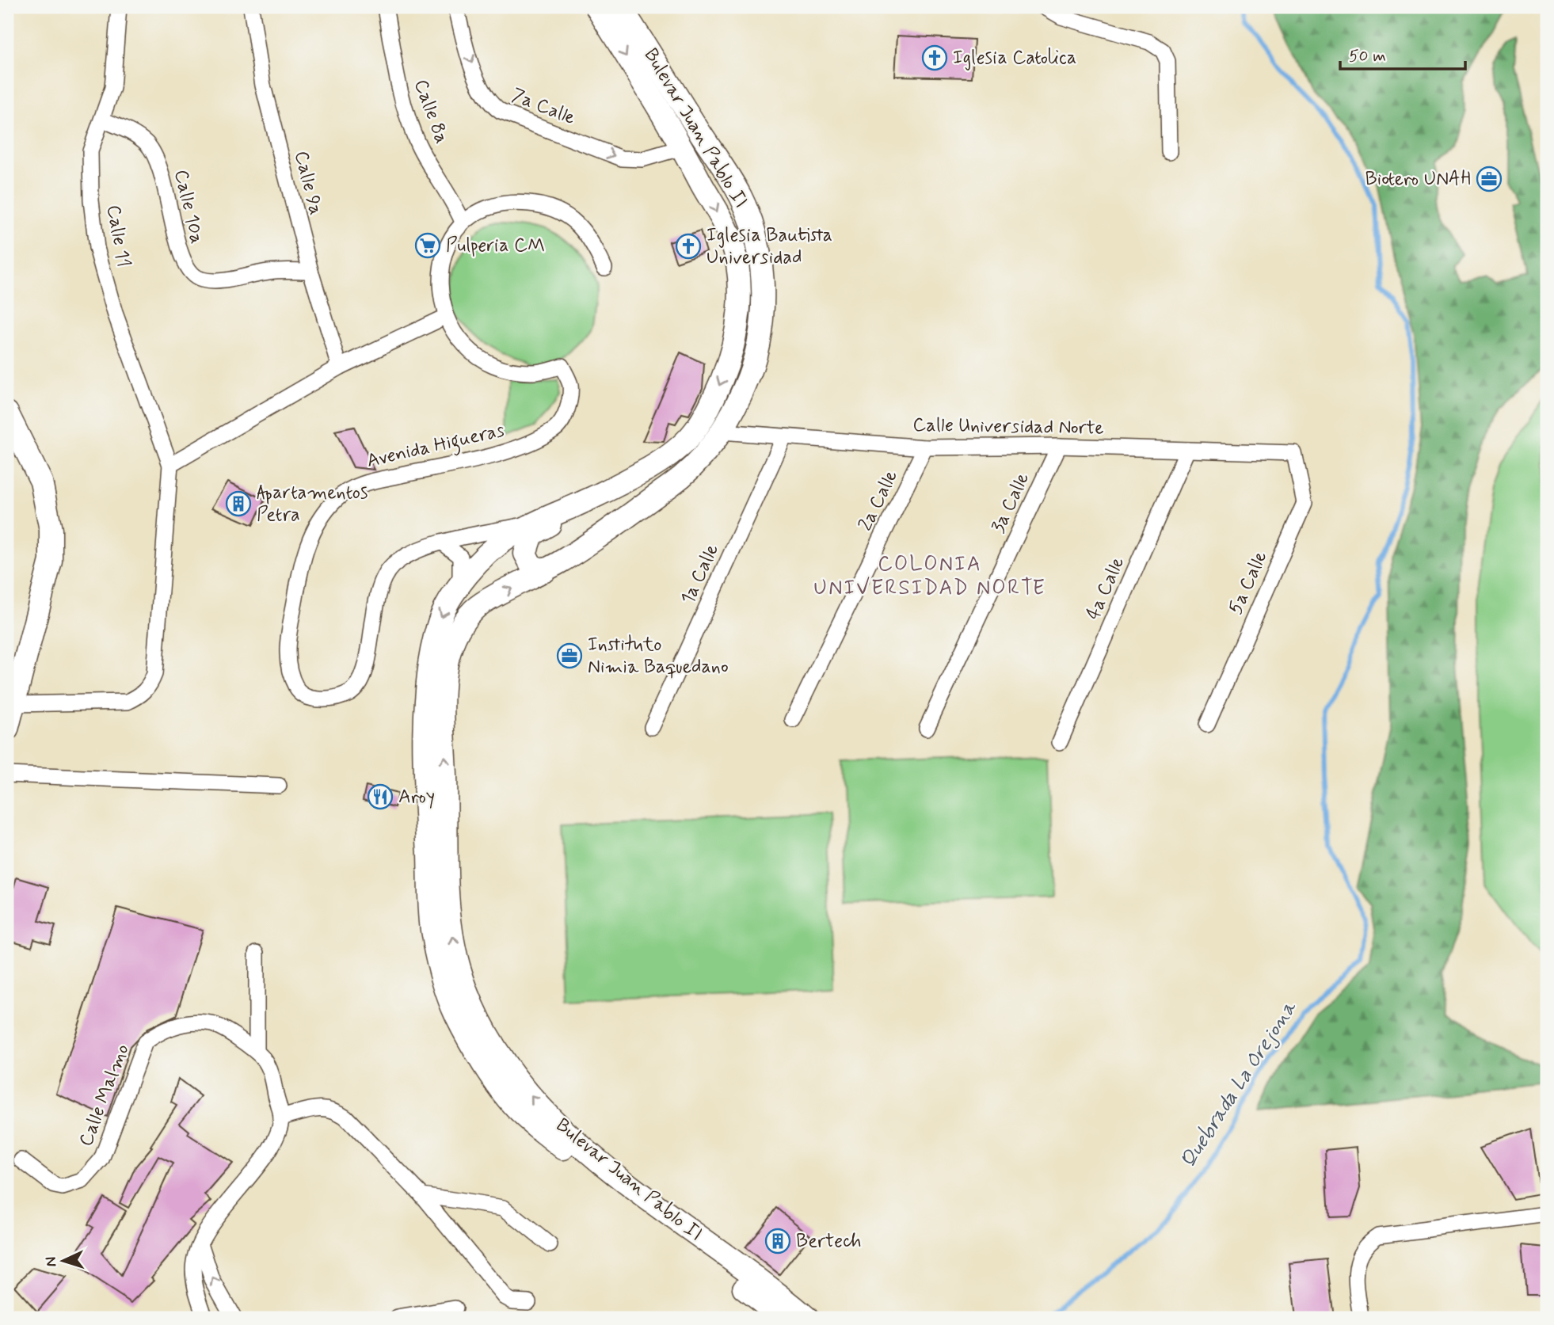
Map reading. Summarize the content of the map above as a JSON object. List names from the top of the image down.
{
  "streets": {
    "main road": ["Bulevar Juan Pablo II"],
    "street": [
      "7a Calle",
      "Calle 8a",
      "Calle 9a",
      "Calle 10a",
      "Calle 11",
      "Calle Universidad Norte",
      "Avenida Higueras",
      "2a Calle",
      "3a Calle",
      "1a Calle",
      "5a Calle",
      "4a Calle",
      "Calle Malmo"
    ]
  },
  "crossings": [
    ["7a Calle", "Bulevar Juan Pablo II"],
    ["Calle 8a", "Avenida Higueras"],
    ["Bulevar Juan Pablo II", "Calle Universidad Norte"],
    ["Bulevar Juan Pablo II", "Avenida Higueras"],
    ["Calle 9a", "Calle 10a"],
    ["Calle 10a", "Calle 11"],
    ["Calle Universidad Norte", "2a Calle"],
    ["Calle Universidad Norte", "3a Calle"],
    ["Calle Universidad Norte", "1a Calle"],
    ["Calle Universidad Norte", "5a Calle"],
    ["Calle Universidad Norte", "4a Calle"]
  ],
  "one_way": ["7a Calle"],
  "districts": ["COLONIA UNIVERSIDAD NORTE"],
  "water": ["Quebrada La Orejona"],
  "places": {
    "church": ["Iglesia Catolica", "Iglesia Bautista Universidad"],
    "office": ["Biotero UNAH", "Instituto Nimia Baquedano"],
    "supermarket": ["Pulperia CM"],
    "building": ["Apartamentos Petra", "Bertech"],
    "restaurant": ["Aroy"]
  },
  "scale_bar": "50 m",
  "north": "left"
}
